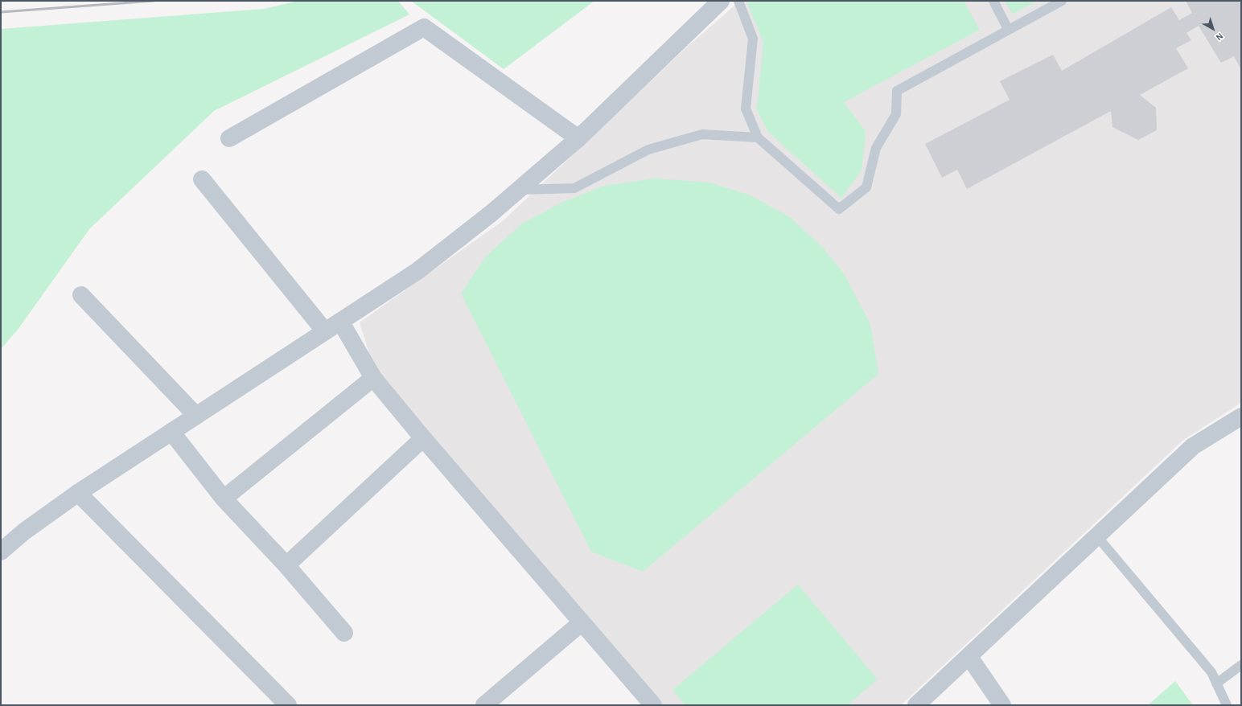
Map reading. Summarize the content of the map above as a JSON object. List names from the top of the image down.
{
  "north": "bottom right"
}
